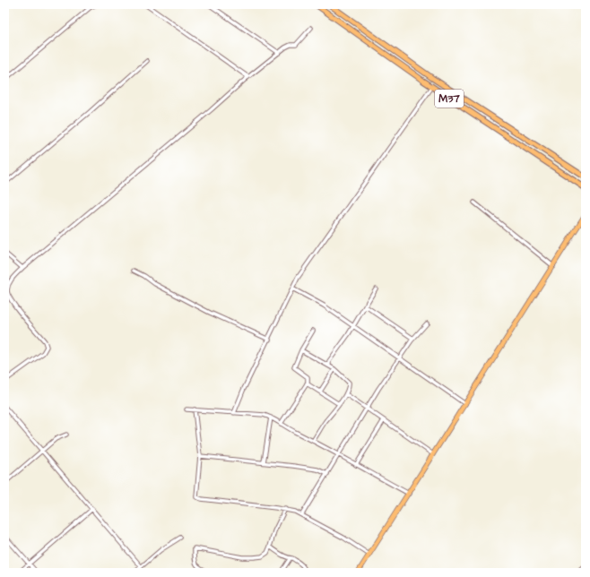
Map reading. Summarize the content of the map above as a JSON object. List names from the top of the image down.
{
  "streets": {
    "highway": ["M37"]
  }
}
